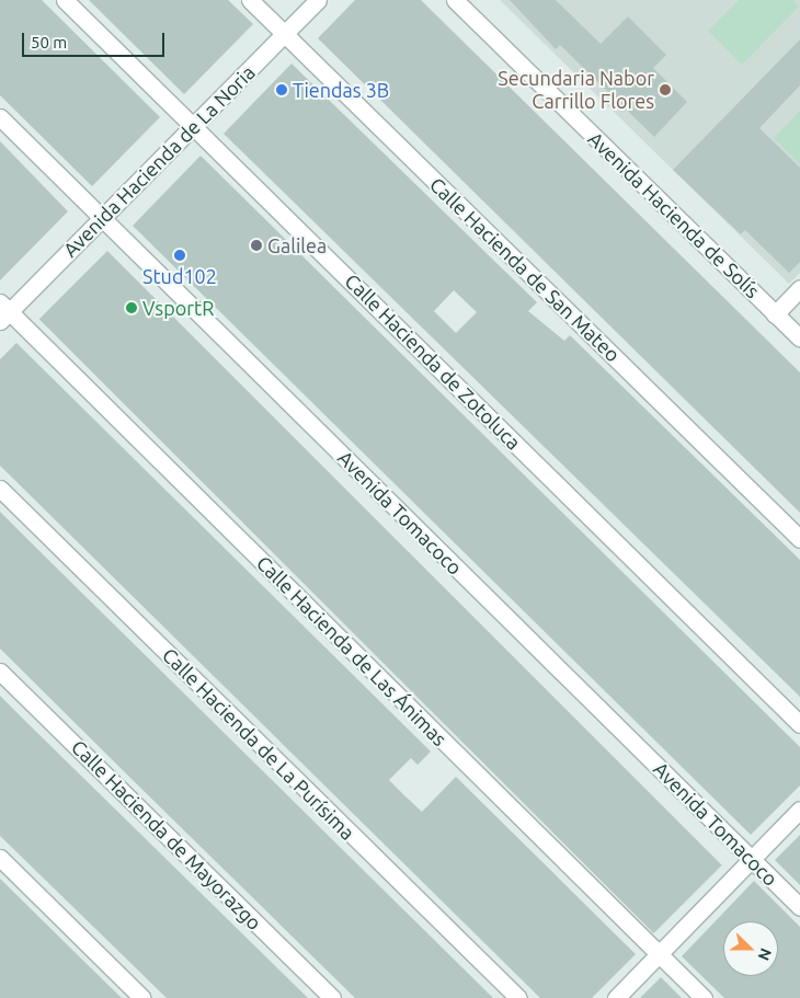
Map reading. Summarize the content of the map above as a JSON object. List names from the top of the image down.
{
  "streets": {
    "street": [
      "Avenida Hacienda de La Noria",
      "Avenida Hacienda de Solís",
      "Calle Hacienda de San Mateo",
      "Calle Hacienda de Zotoluca",
      "Avenida Tomacoco",
      "Calle Hacienda de Las Ánimas",
      "Calle Hacienda de La Purísima",
      "Calle Hacienda de Mayorazgo"
    ]
  },
  "crossings": [
    ["Avenida Hacienda de La Noria", "Calle Hacienda de San Mateo"],
    ["Avenida Hacienda de La Noria", "Calle Hacienda de Zotoluca"],
    ["Avenida Hacienda de La Noria", "Avenida Tomacoco"],
    ["Avenida Hacienda de La Noria", "Calle Hacienda de Las Ánimas"]
  ],
  "places": [
    "Tiendas 3B",
    "Secundaria Nabor Carrillo Flores",
    "Galilea",
    "Stud102",
    "VsportR"
  ],
  "scale_bar": "50 m",
  "north": "right"
}
